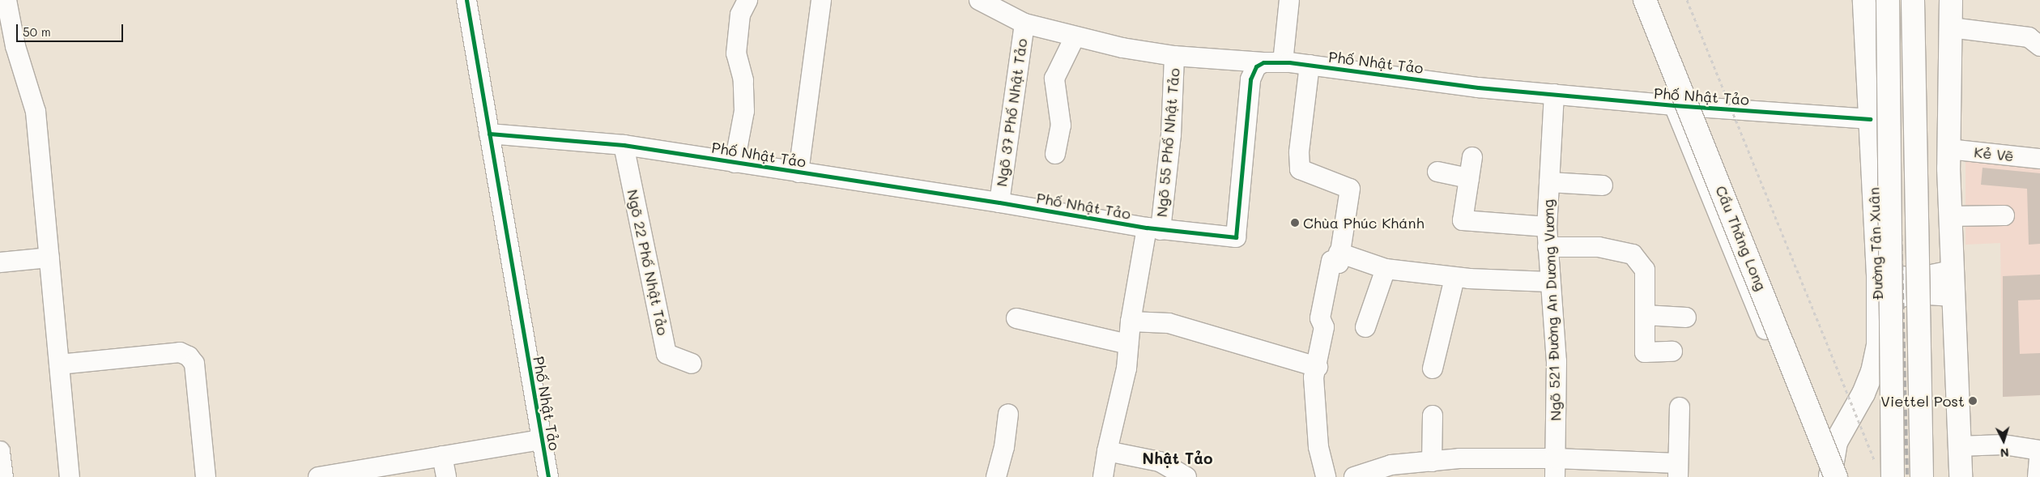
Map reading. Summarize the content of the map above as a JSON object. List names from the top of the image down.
{
  "streets": {
    "main road": ["Cầu Thăng Long", "Đường Tân Xuân"],
    "street": [
      "Phố Nhật Tảo",
      "Ngõ 37 Phố Nhật Tảo",
      "Ngõ 55 Phố Nhật Tảo",
      "Kẻ Vẽ",
      "Ngõ 22 Phố Nhật Tảo",
      "Ngõ 521 Đường An Dương Vương"
    ]
  },
  "crossings": [
    ["Phố Nhật Tảo", "Ngõ 37 Phố Nhật Tảo"],
    ["Phố Nhật Tảo", "Ngõ 55 Phố Nhật Tảo"],
    ["Phố Nhật Tảo", "Đường Tân Xuân"],
    ["Phố Nhật Tảo", "Ngõ 22 Phố Nhật Tảo"],
    ["Phố Nhật Tảo", "Ngõ 521 Đường An Dương Vương"],
    ["Cầu Thăng Long", "Đường Tân Xuân"]
  ],
  "districts": ["Nhật Tảo"],
  "places": ["Chùa Phúc Khánh", "Viettel Post"],
  "scale_bar": "50 m",
  "north": "bottom"
}
